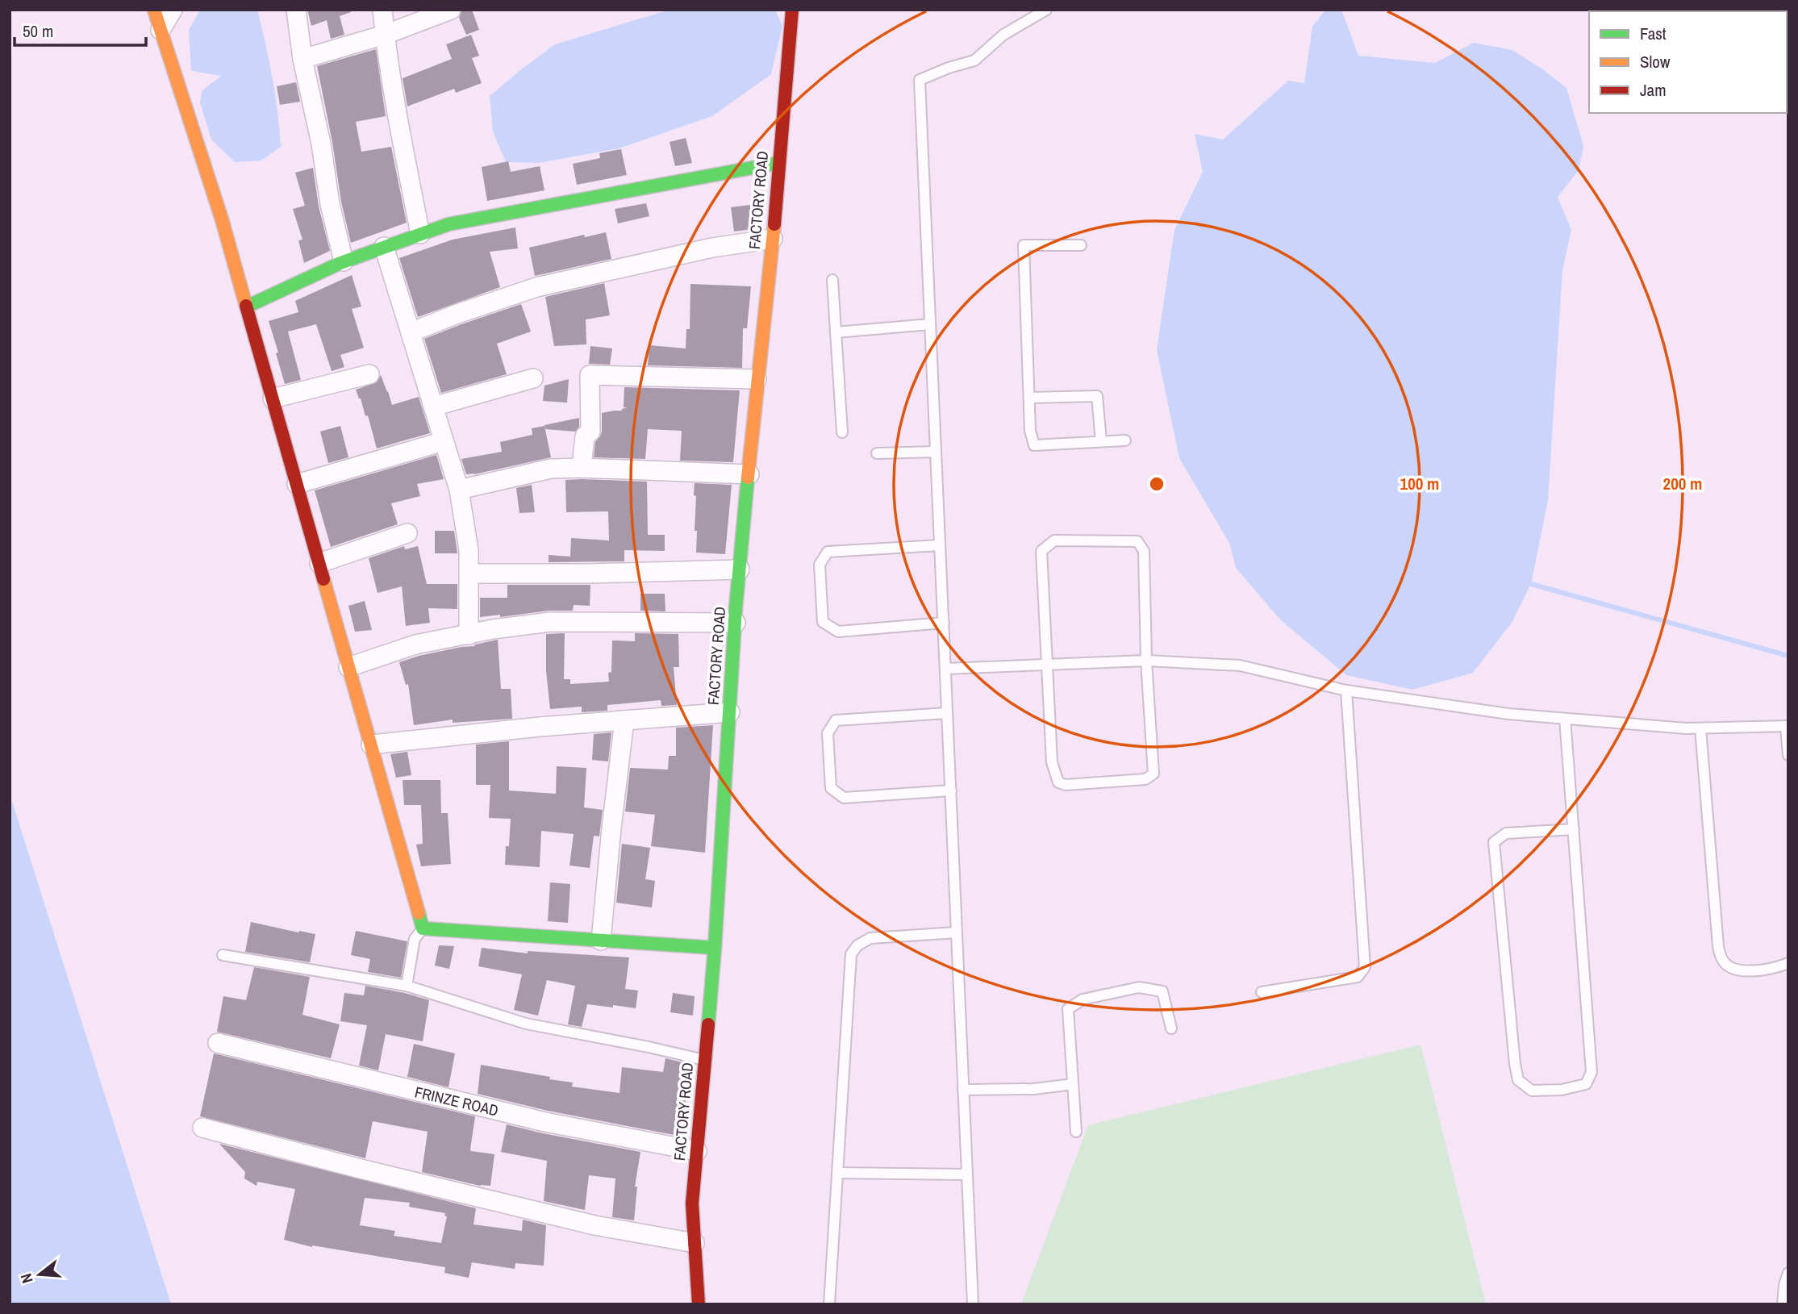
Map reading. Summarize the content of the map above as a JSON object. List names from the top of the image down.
{
  "streets": {
    "street": ["FACTORY ROAD", "FRINZE ROAD"]
  },
  "crossings": [
    ["FACTORY ROAD", "FRINZE ROAD"]
  ],
  "legend": ["Fast", "Slow", "Jam"],
  "scale_bar": "50 m",
  "north": "left",
  "rings": ["100 m", "200 m"]
}
